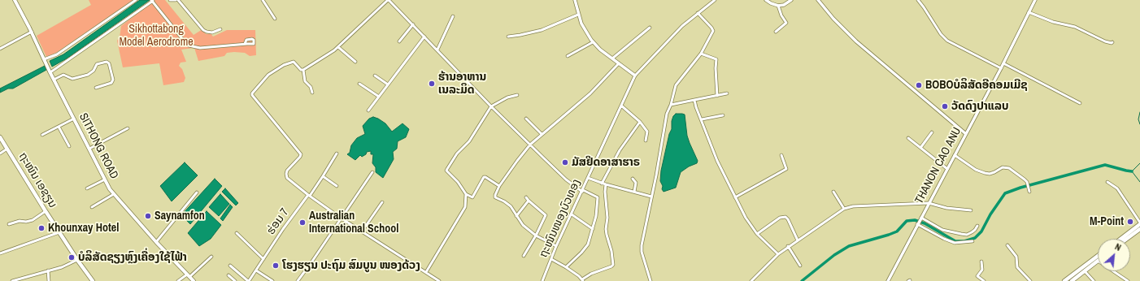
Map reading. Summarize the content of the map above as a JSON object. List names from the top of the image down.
{
  "streets": {
    "main road": ["SITHONG ROAD", "ຖະໜົນ ເອຊຽນ"],
    "street": ["THANON CAO ANU", "ຖະໜົນໜອງບົວທອງ", "ຮ່ອມ 7"]
  },
  "parks": ["Sikhottabong Model Aerodrome"],
  "places": [
    "ຮ້ານອາຫານ ເນລະມິດ",
    "BOBOບໍລິສັດອີຄອມເມີຊ",
    "ວັດດົງປາແລບ",
    "ມັສຢິດອາສາຮາຣ",
    "Saynamfon",
    "M-Point",
    "Australian International School",
    "Khounxay Hotel",
    "ບໍລິສັດຊຽງຫຼົງເຄື່ອງໃຊ້ໄຟ້າ",
    "ໂຮງຮຽນ ປະຖົມ ສົມບູນ ໜອງດ້ວງ"
  ],
  "north": "top right"
}
